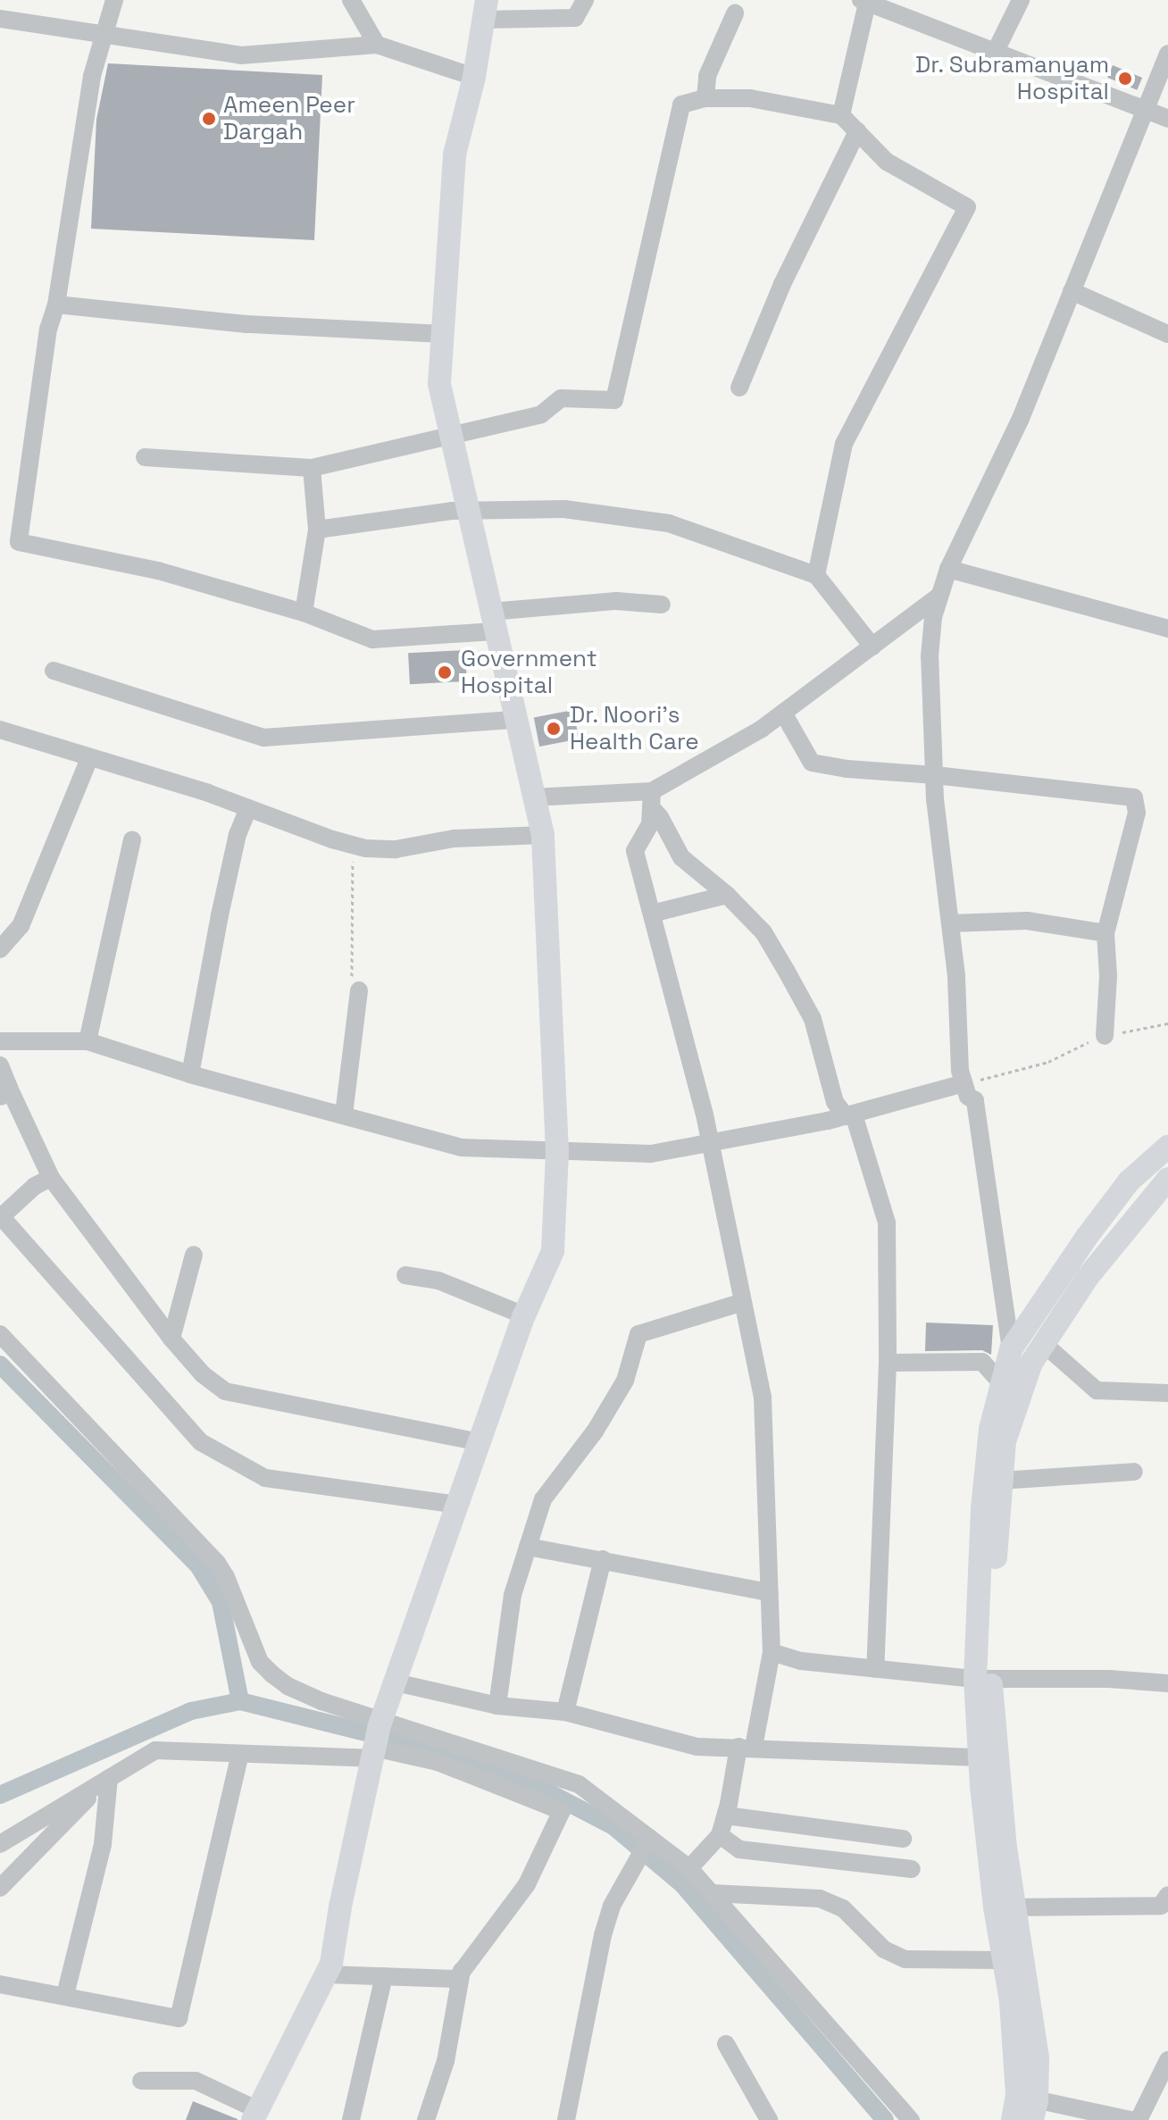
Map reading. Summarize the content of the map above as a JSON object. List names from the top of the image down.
{
  "places": [
    "Dr. Subramanyam Hospital",
    "Ameen Peer Dargah",
    "Government Hospital",
    "Dr. Noori's Health Care"
  ]
}
